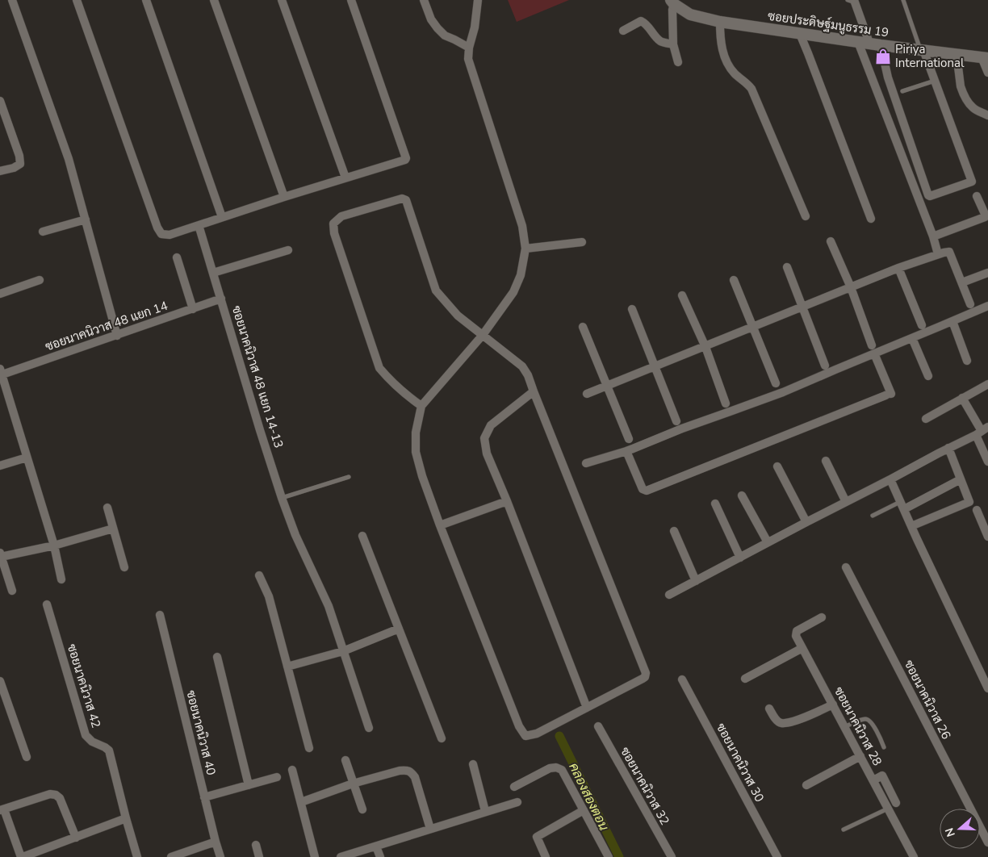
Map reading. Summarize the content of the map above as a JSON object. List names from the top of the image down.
{
  "streets": {
    "street": [
      "ซอยประดิษฐ์มนูธรรม 19",
      "ซอยนาคนิวาส 48 แยก 14",
      "ซอยนาคนิวาส 48 แยก 14-13",
      "ซอยนาคนิวาส 42",
      "ซอยนาคนิวาส 26",
      "ซอยนาคนิวาส 28",
      "ซอยนาคนิวาส 40",
      "ซอยนาคนิวาส 30",
      "ซอยนาคนิวาส 32"
    ]
  },
  "crossings": [
    ["ซอยนาคนิวาส 48 แยก 14", "ซอยนาคนิวาส 48 แยก 14-13"]
  ],
  "water": ["คลองสองตอน"],
  "places": {
    "shop": ["Piriya International"]
  },
  "north": "left"
}
